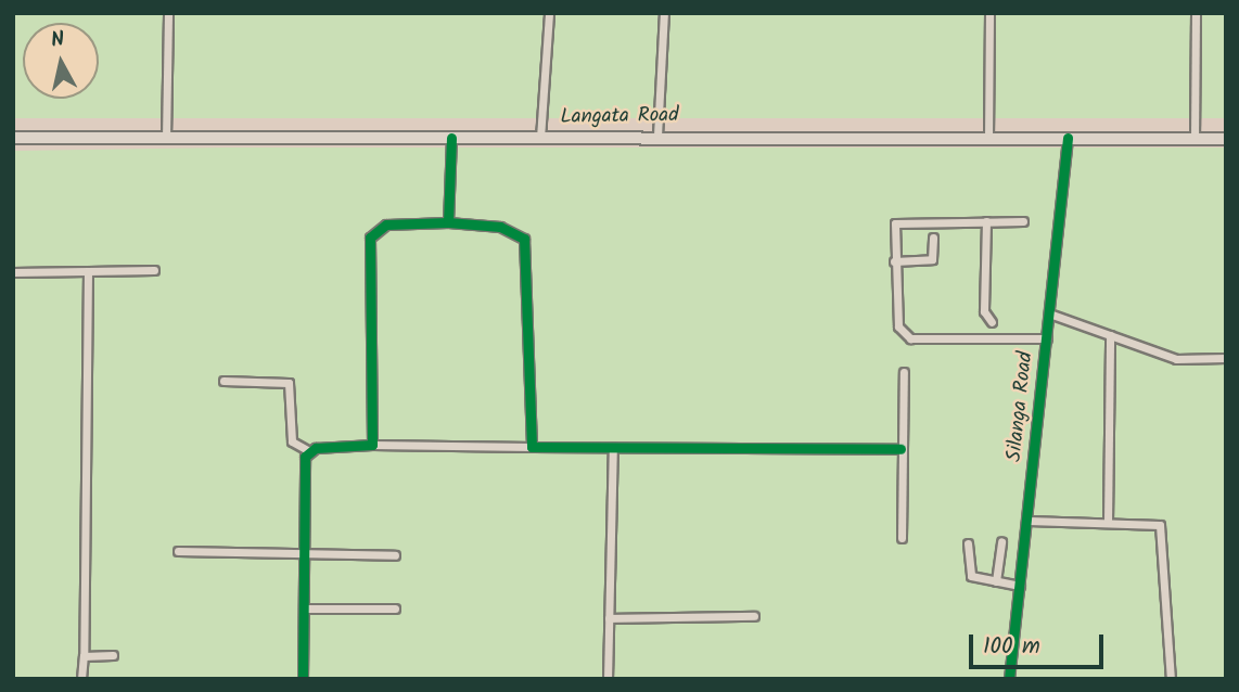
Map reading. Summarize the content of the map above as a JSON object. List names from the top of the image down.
{
  "streets": {
    "main road": ["Langata Road"],
    "street": ["Silanga Road"]
  },
  "crossings": [
    ["Langata Road", "Silanga Road"]
  ],
  "scale_bar": "100 m",
  "north": "top"
}
